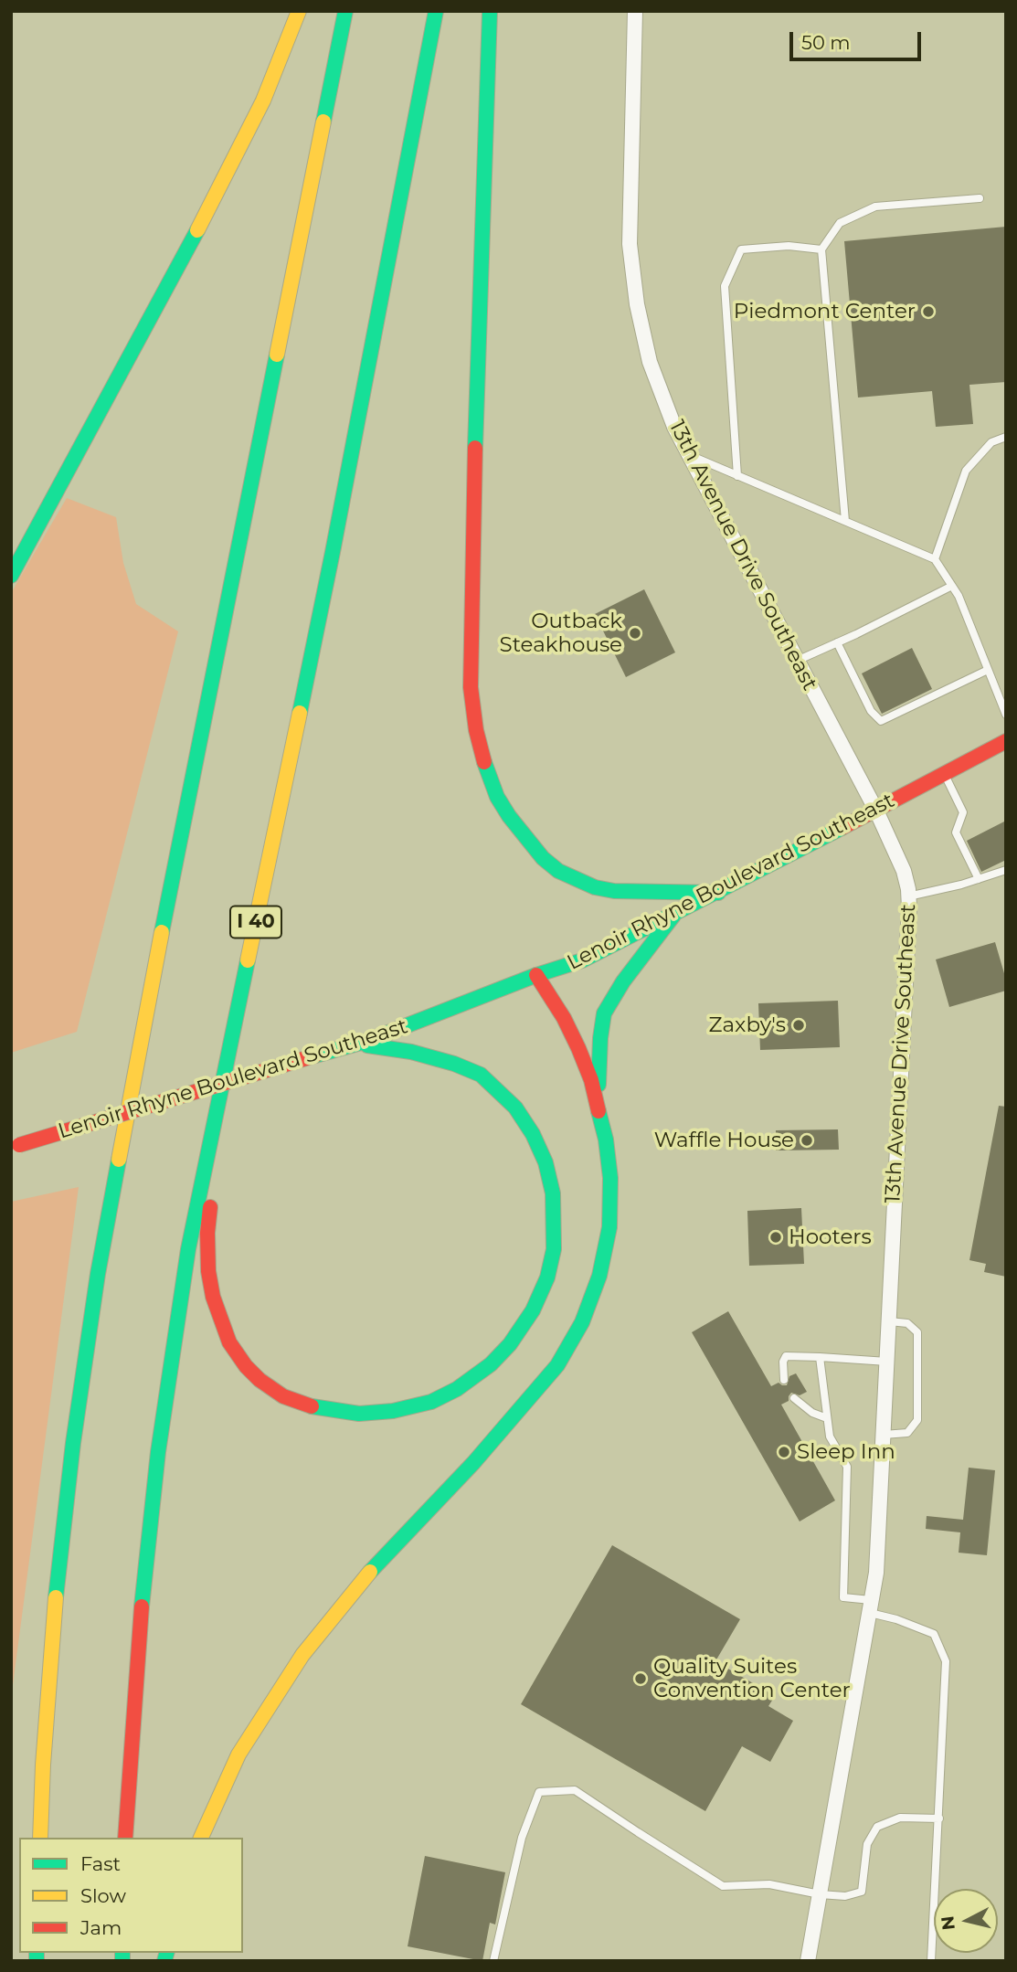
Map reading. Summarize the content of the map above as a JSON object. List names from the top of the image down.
{
  "streets": {
    "main road": ["Lenoir Rhyne Boulevard Southeast", "I 40"],
    "street": ["13th Avenue Drive Southeast"]
  },
  "crossings": [
    ["13th Avenue Drive Southeast", "Lenoir Rhyne Boulevard Southeast"]
  ],
  "places": [
    "Piedmont Center",
    "Outback Steakhouse",
    "Zaxby's",
    "Waffle House",
    "Hooters",
    "Sleep Inn",
    "Quality Suites Convention Center"
  ],
  "legend": ["Fast", "Slow", "Jam"],
  "scale_bar": "50 m",
  "north": "left"
}
